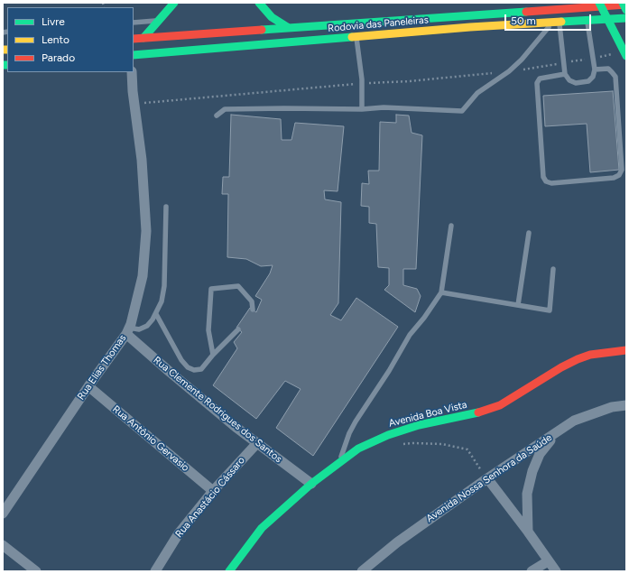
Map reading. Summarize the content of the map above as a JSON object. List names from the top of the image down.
{
  "streets": {
    "main road": ["Rodovia das Paneleiras", "Avenida Boa Vista"],
    "street": [
      "Rua Elias Thomas",
      "Rua Clemente Rodrigues dos Santos",
      "Rua Antônio Gervasio",
      "Avenida Nossa Senhora da Saúde",
      "Rua Anastácio Cássaro"
    ]
  },
  "crossings": [
    ["Rua Elias Thomas", "Rua Clemente Rodrigues dos Santos"],
    ["Rua Elias Thomas", "Rua Antônio Gervasio"],
    ["Rua Clemente Rodrigues dos Santos", "Avenida Boa Vista"],
    ["Rua Clemente Rodrigues dos Santos", "Rua Anastácio Cássaro"],
    ["Rua Antônio Gervasio", "Rua Anastácio Cássaro"]
  ],
  "legend": ["Livre", "Lento", "Parado"],
  "scale_bar": "50 m"
}
